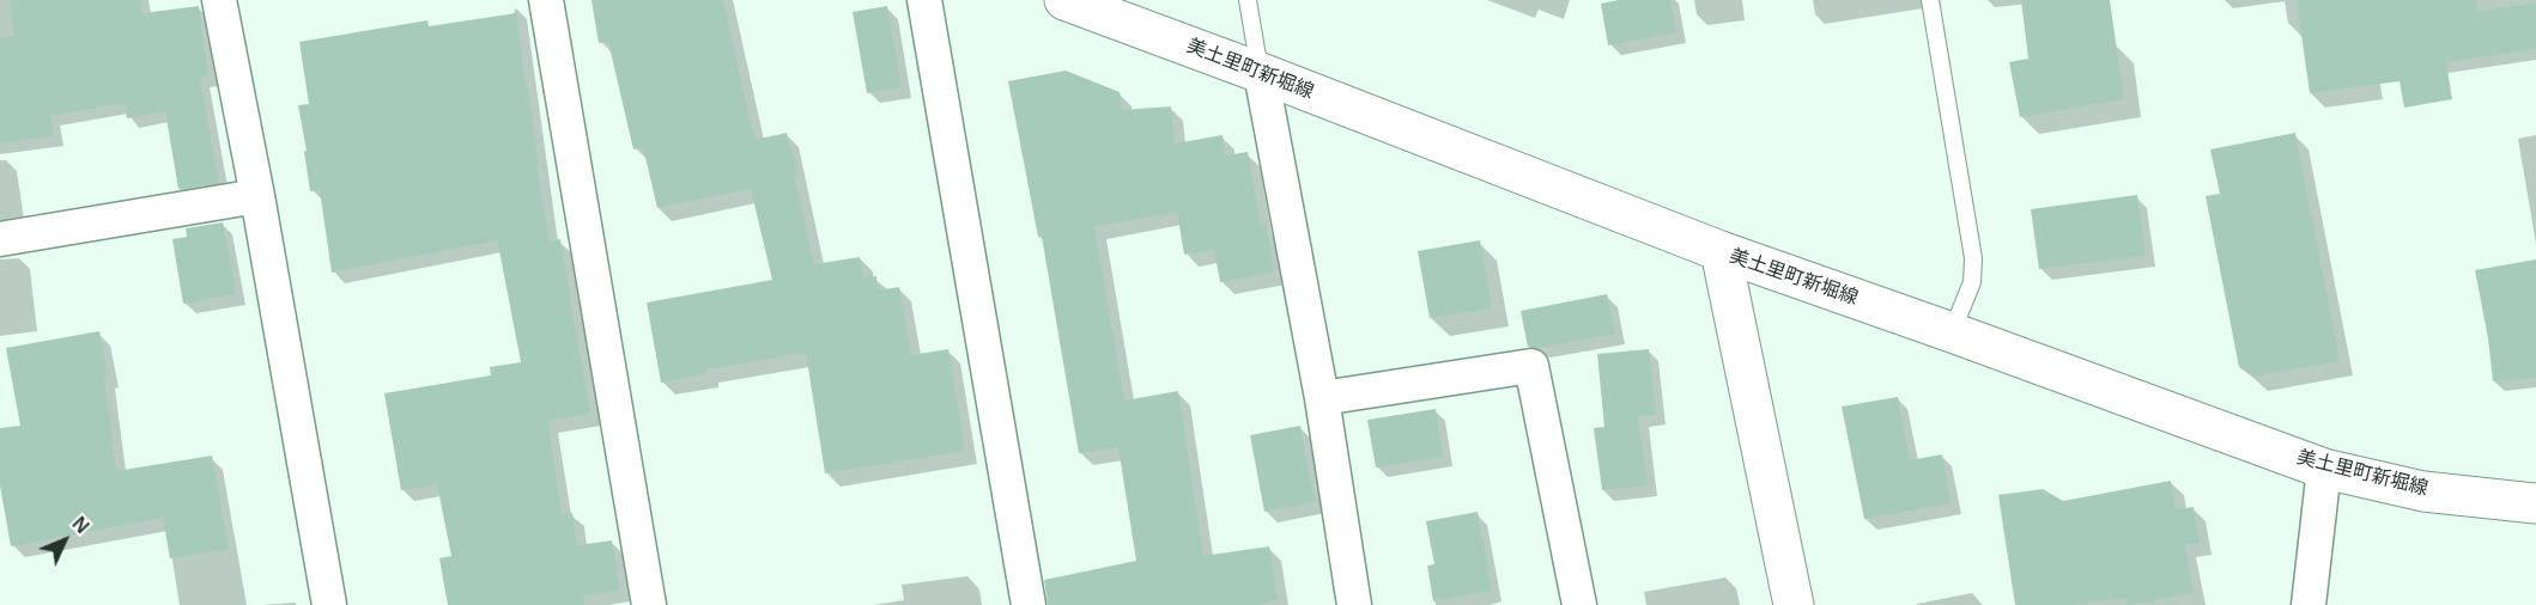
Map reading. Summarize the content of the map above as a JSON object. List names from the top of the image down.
{
  "streets": {
    "main road": ["美土里町新堀線"]
  },
  "north": "top right"
}
